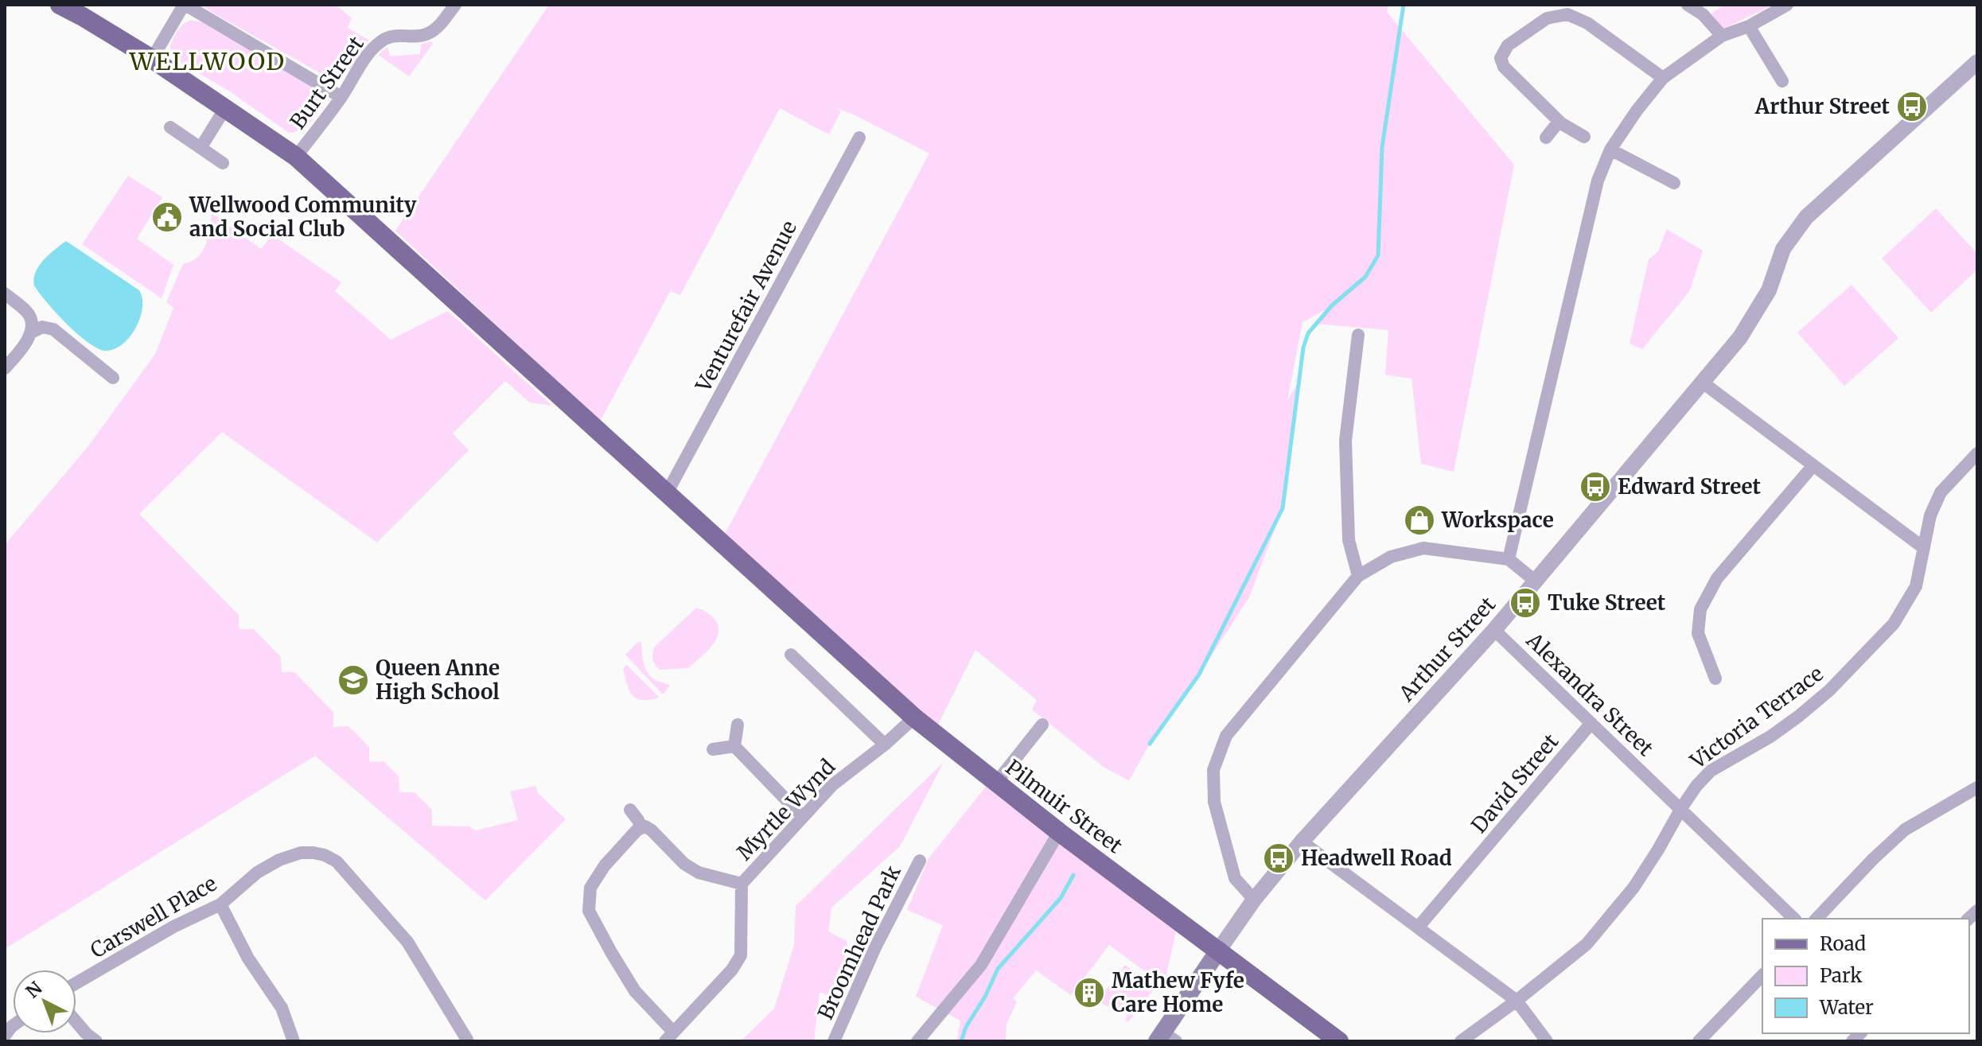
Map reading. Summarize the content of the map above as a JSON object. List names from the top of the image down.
{
  "streets": {
    "main road": ["Pilmuir Street"],
    "street": [
      "Burt Street",
      "Venturefair Avenue",
      "Arthur Street",
      "Alexandra Street",
      "Victoria Terrace",
      "David Street",
      "Myrtle Wynd",
      "Carswell Place",
      "Broomhead Park"
    ]
  },
  "crossings": [
    ["Burt Street", "Pilmuir Street"],
    ["Venturefair Avenue", "Pilmuir Street"],
    ["Arthur Street", "Alexandra Street"],
    ["Arthur Street", "Pilmuir Street"],
    ["Alexandra Street", "Victoria Terrace"],
    ["Alexandra Street", "David Street"],
    ["Pilmuir Street", "Myrtle Wynd"]
  ],
  "districts": ["WELLWOOD"],
  "places": {
    "bus stop": [
      "Arthur Street",
      "Edward Street",
      "Tuke Street",
      "Headwell Road"
    ],
    "public building": ["Wellwood Community and Social Club"],
    "shop": ["Workspace"],
    "school or university": ["Queen Anne High School"],
    "building": ["Mathew Fyfe Care Home"]
  },
  "legend": ["Road", "Park", "Water"],
  "north": "top left"
}
